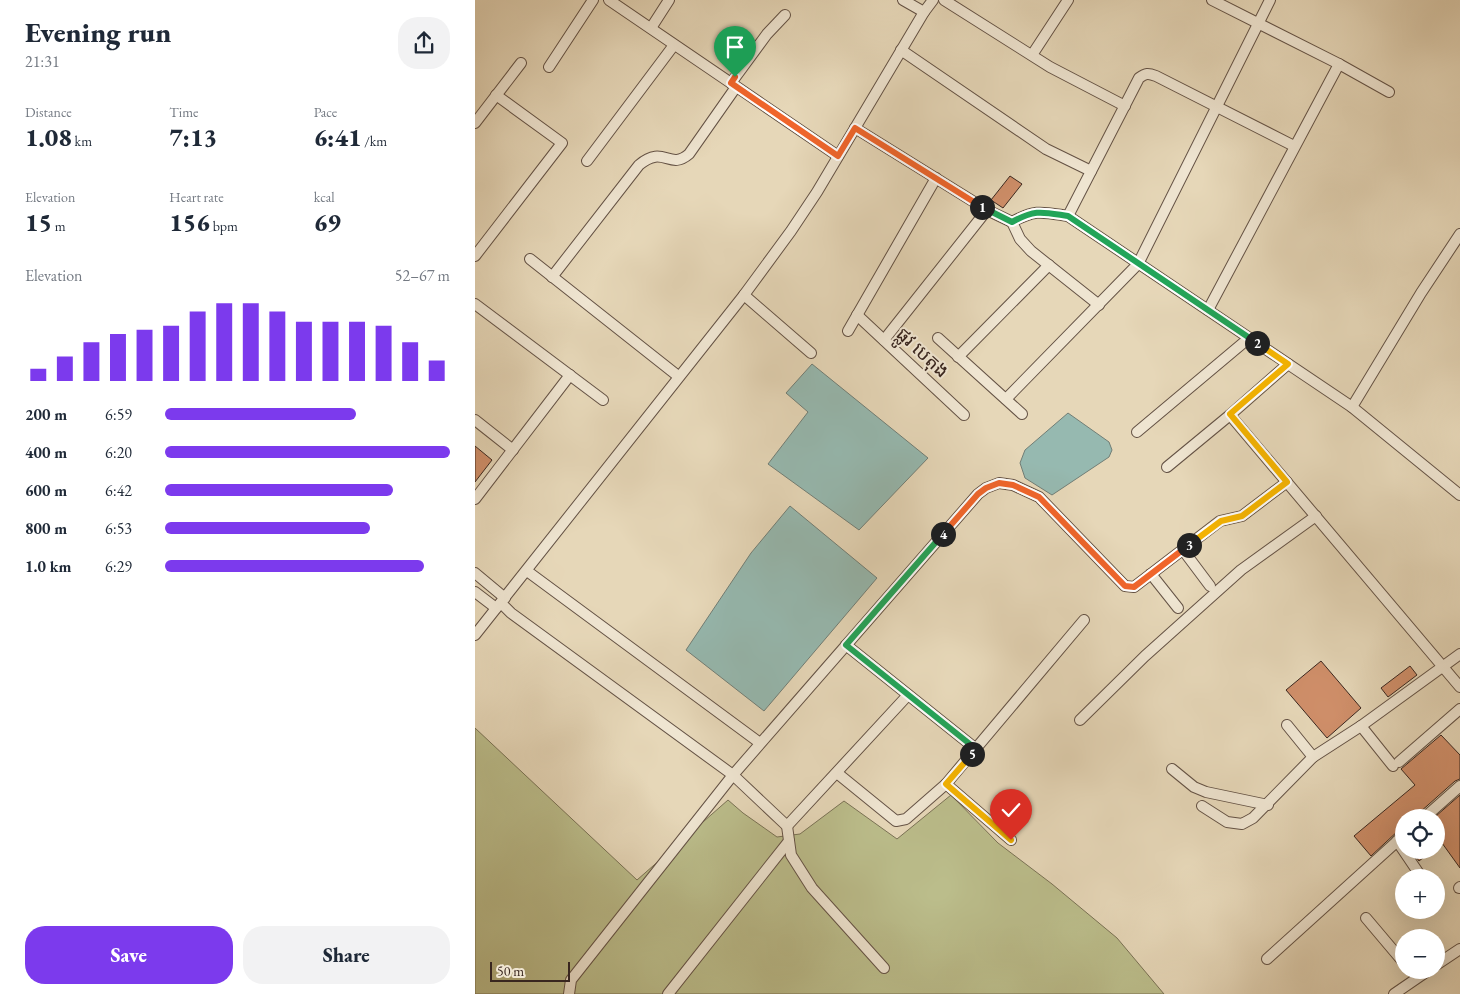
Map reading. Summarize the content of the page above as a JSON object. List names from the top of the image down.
{
  "streets": {
    "street": ["ផ្លូវ បេតុង"]
  },
  "scale_bar": "50 m",
  "page": {
    "heading": ["Evening run", "21:31"],
    "stats": [
      ["Distance", "1.08 km"],
      ["Time", "7:13"],
      ["Pace", "6:41 /km"],
      ["Elevation", "15 m"],
      ["Heart rate", "156 bpm"],
      ["kcal", "69"]
    ],
    "pins": [
      "1",
      "2",
      "4",
      "3",
      "5"
    ],
    "chart": ["Elevation", "52–67 m"],
    "list": [
      {
        "name": "200 m",
        "note": "6:59"
      },
      {
        "name": "400 m",
        "note": "6:20"
      },
      {
        "name": "600 m",
        "note": "6:42"
      },
      {
        "name": "800 m",
        "note": "6:53"
      },
      {
        "name": "1.0 km",
        "note": "6:29"
      }
    ],
    "map_buttons": ["+", "−"],
    "buttons": ["Save", "Share"],
    "scale": "50 m"
  }
}
